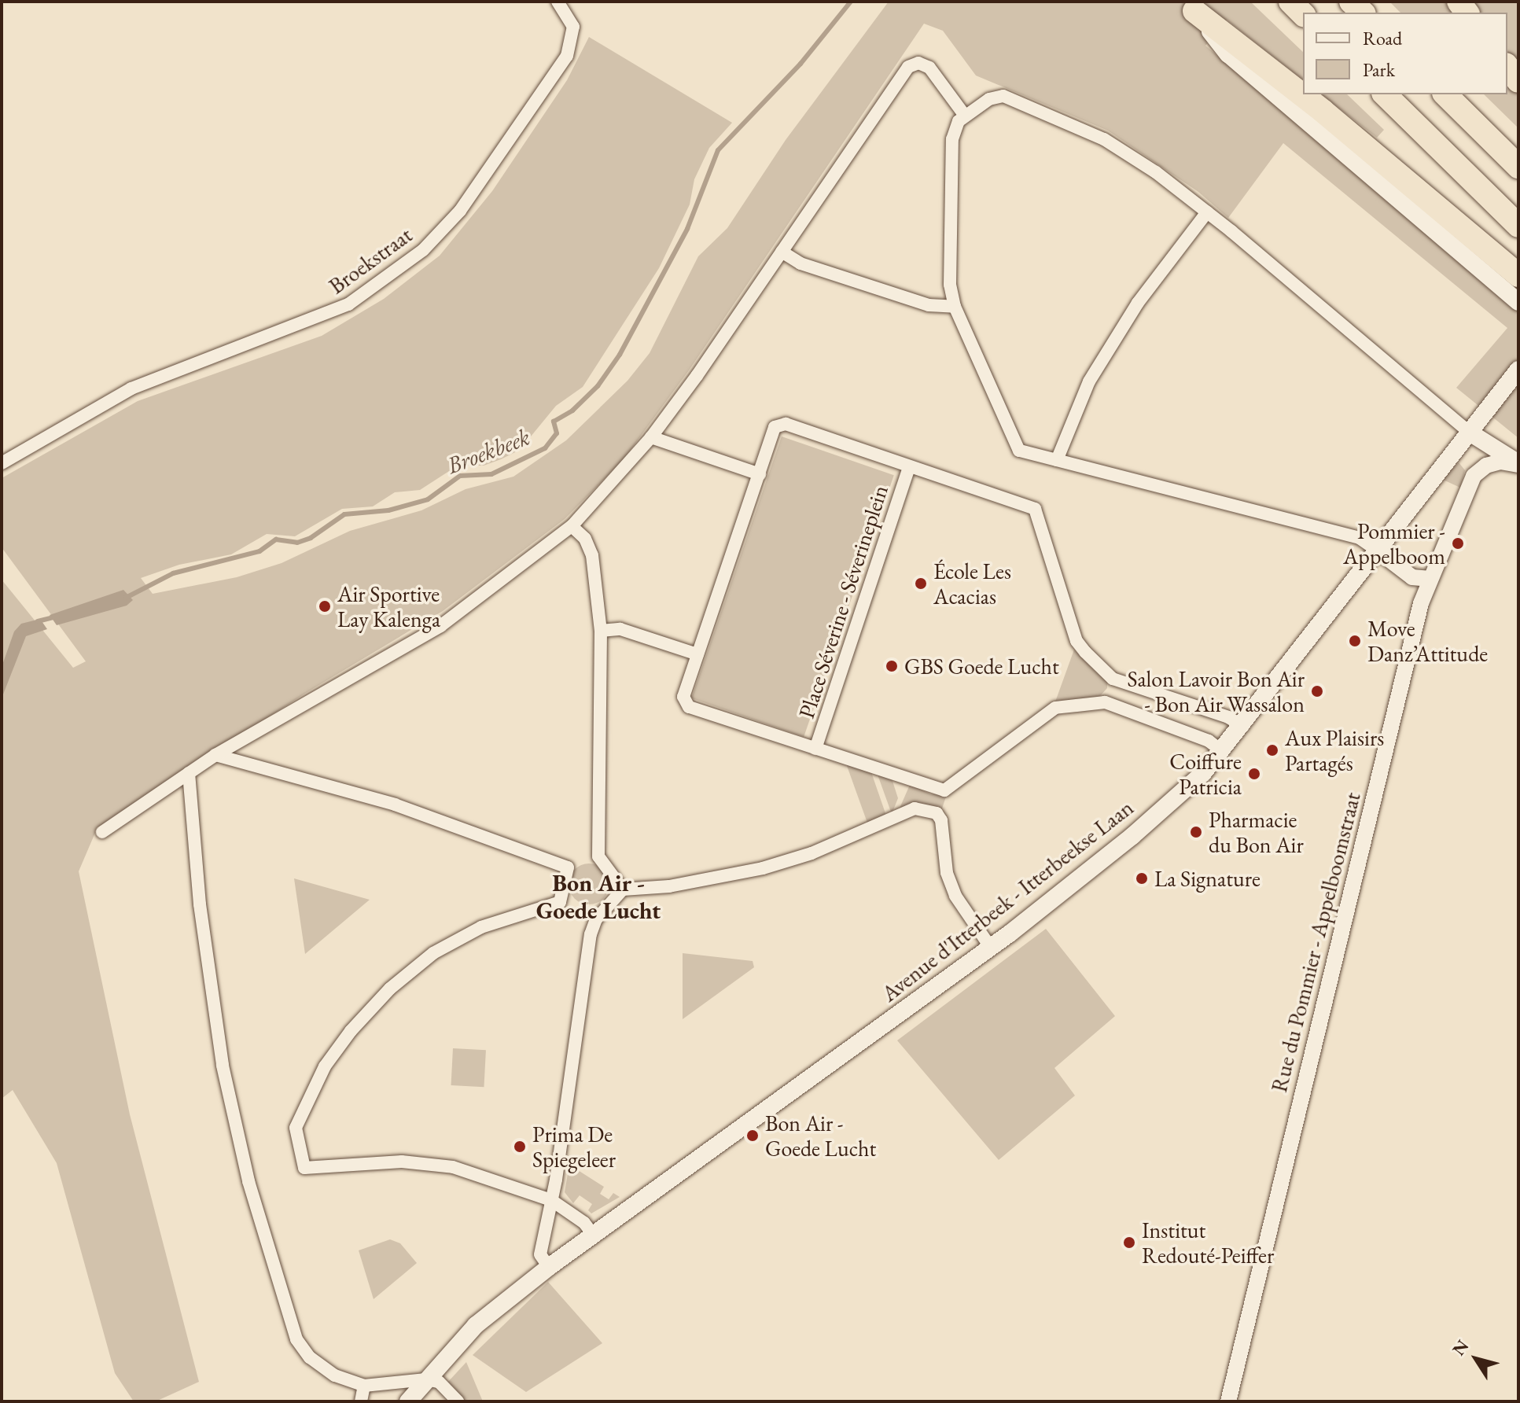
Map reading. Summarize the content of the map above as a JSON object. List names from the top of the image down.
{
  "streets": {
    "main road": ["Avenue d'Itterbeek - Itterbeekse Laan"],
    "street": ["Broekstraat", "Place Séverine - Séverineplein", "Rue du Pommier - Appelboomstraat"]
  },
  "crossings": [
    ["Place Séverine - Séverineplein", "Avenue d'Itterbeek - Itterbeekse Laan"]
  ],
  "districts": ["Bon Air - Goede Lucht"],
  "water": ["Broekbeek"],
  "places": [
    "Pommier - Appelboom",
    "École Les Acacias",
    "Air Sportive Lay Kalenga",
    "Move Danz’Attitude",
    "GBS Goede Lucht",
    "Salon Lavoir Bon Air - Bon Air Wassalon",
    "Aux Plaisirs Partagés",
    "Coiffure Patricia",
    "Pharmacie du Bon Air",
    "La Signature",
    "Bon Air - Goede Lucht",
    "Prima De Spiegeleer",
    "Institut Redouté-Peiffer"
  ],
  "legend": ["Road", "Park"],
  "north": "top left"
}
